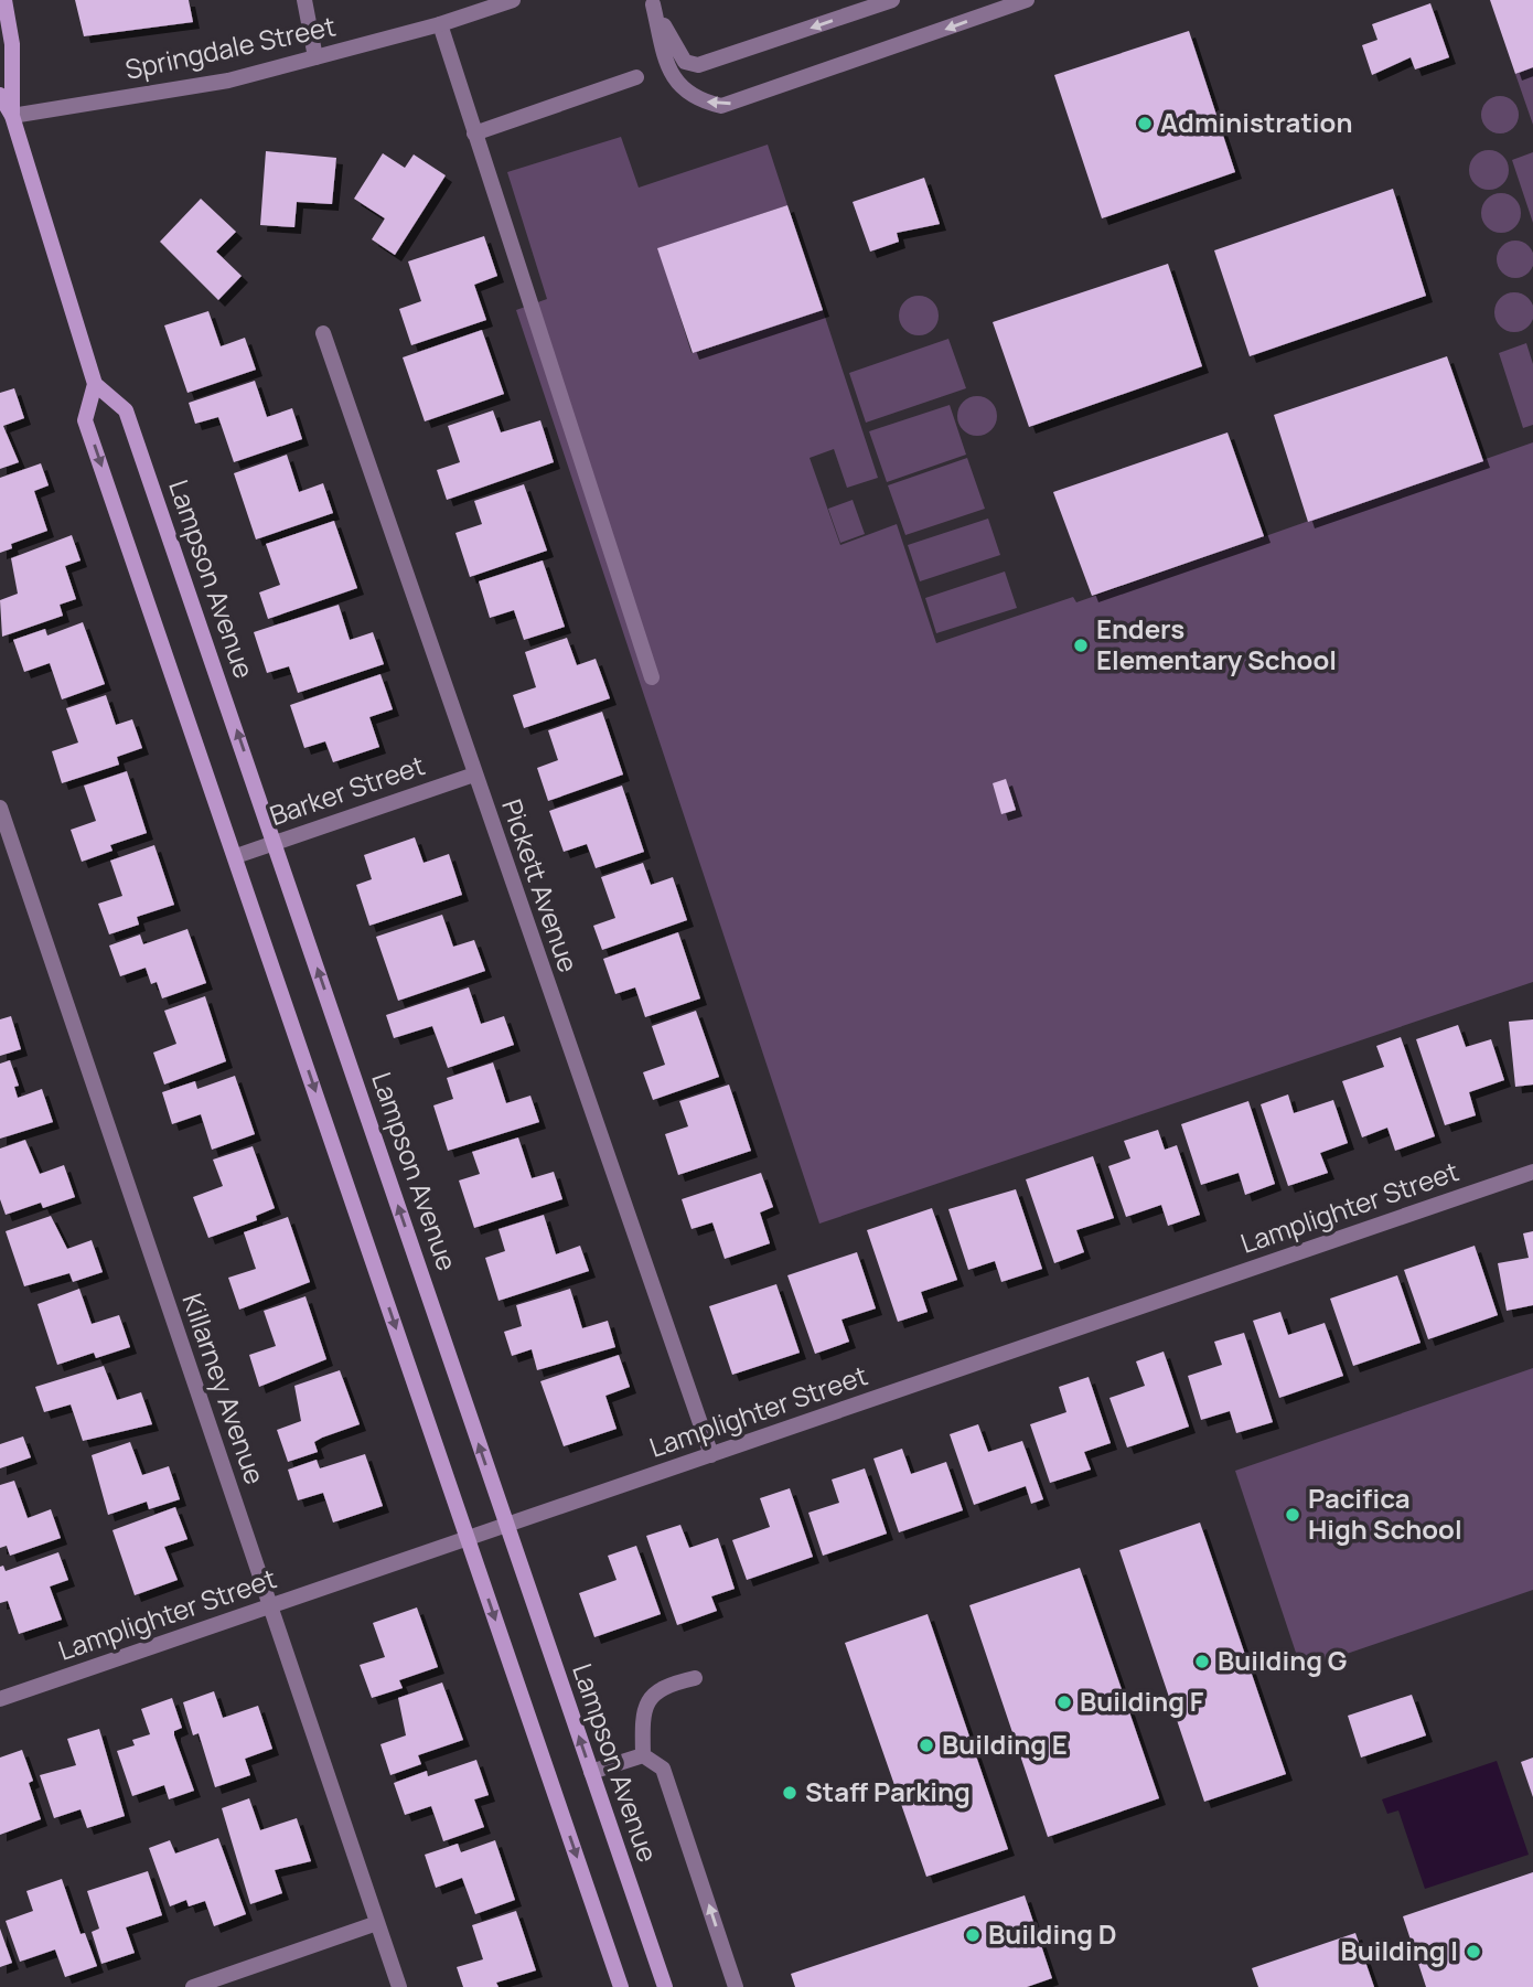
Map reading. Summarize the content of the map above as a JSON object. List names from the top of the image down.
{
  "streets": {
    "main road": ["Lampson Avenue"],
    "street": [
      "Springdale Street",
      "Barker Street",
      "Pickett Avenue",
      "Lamplighter Street",
      "Killarney Avenue"
    ]
  },
  "crossings": [
    ["Lampson Avenue", "Barker Street"],
    ["Lampson Avenue", "Lamplighter Street"],
    ["Barker Street", "Pickett Avenue"],
    ["Pickett Avenue", "Lamplighter Street"],
    ["Lamplighter Street", "Killarney Avenue"]
  ],
  "places": [
    "Administration",
    "Enders Elementary School",
    "Pacifica High School",
    "Building G",
    "Building F",
    "Building E",
    "Staff Parking",
    "Building D",
    "Building I"
  ]
}
